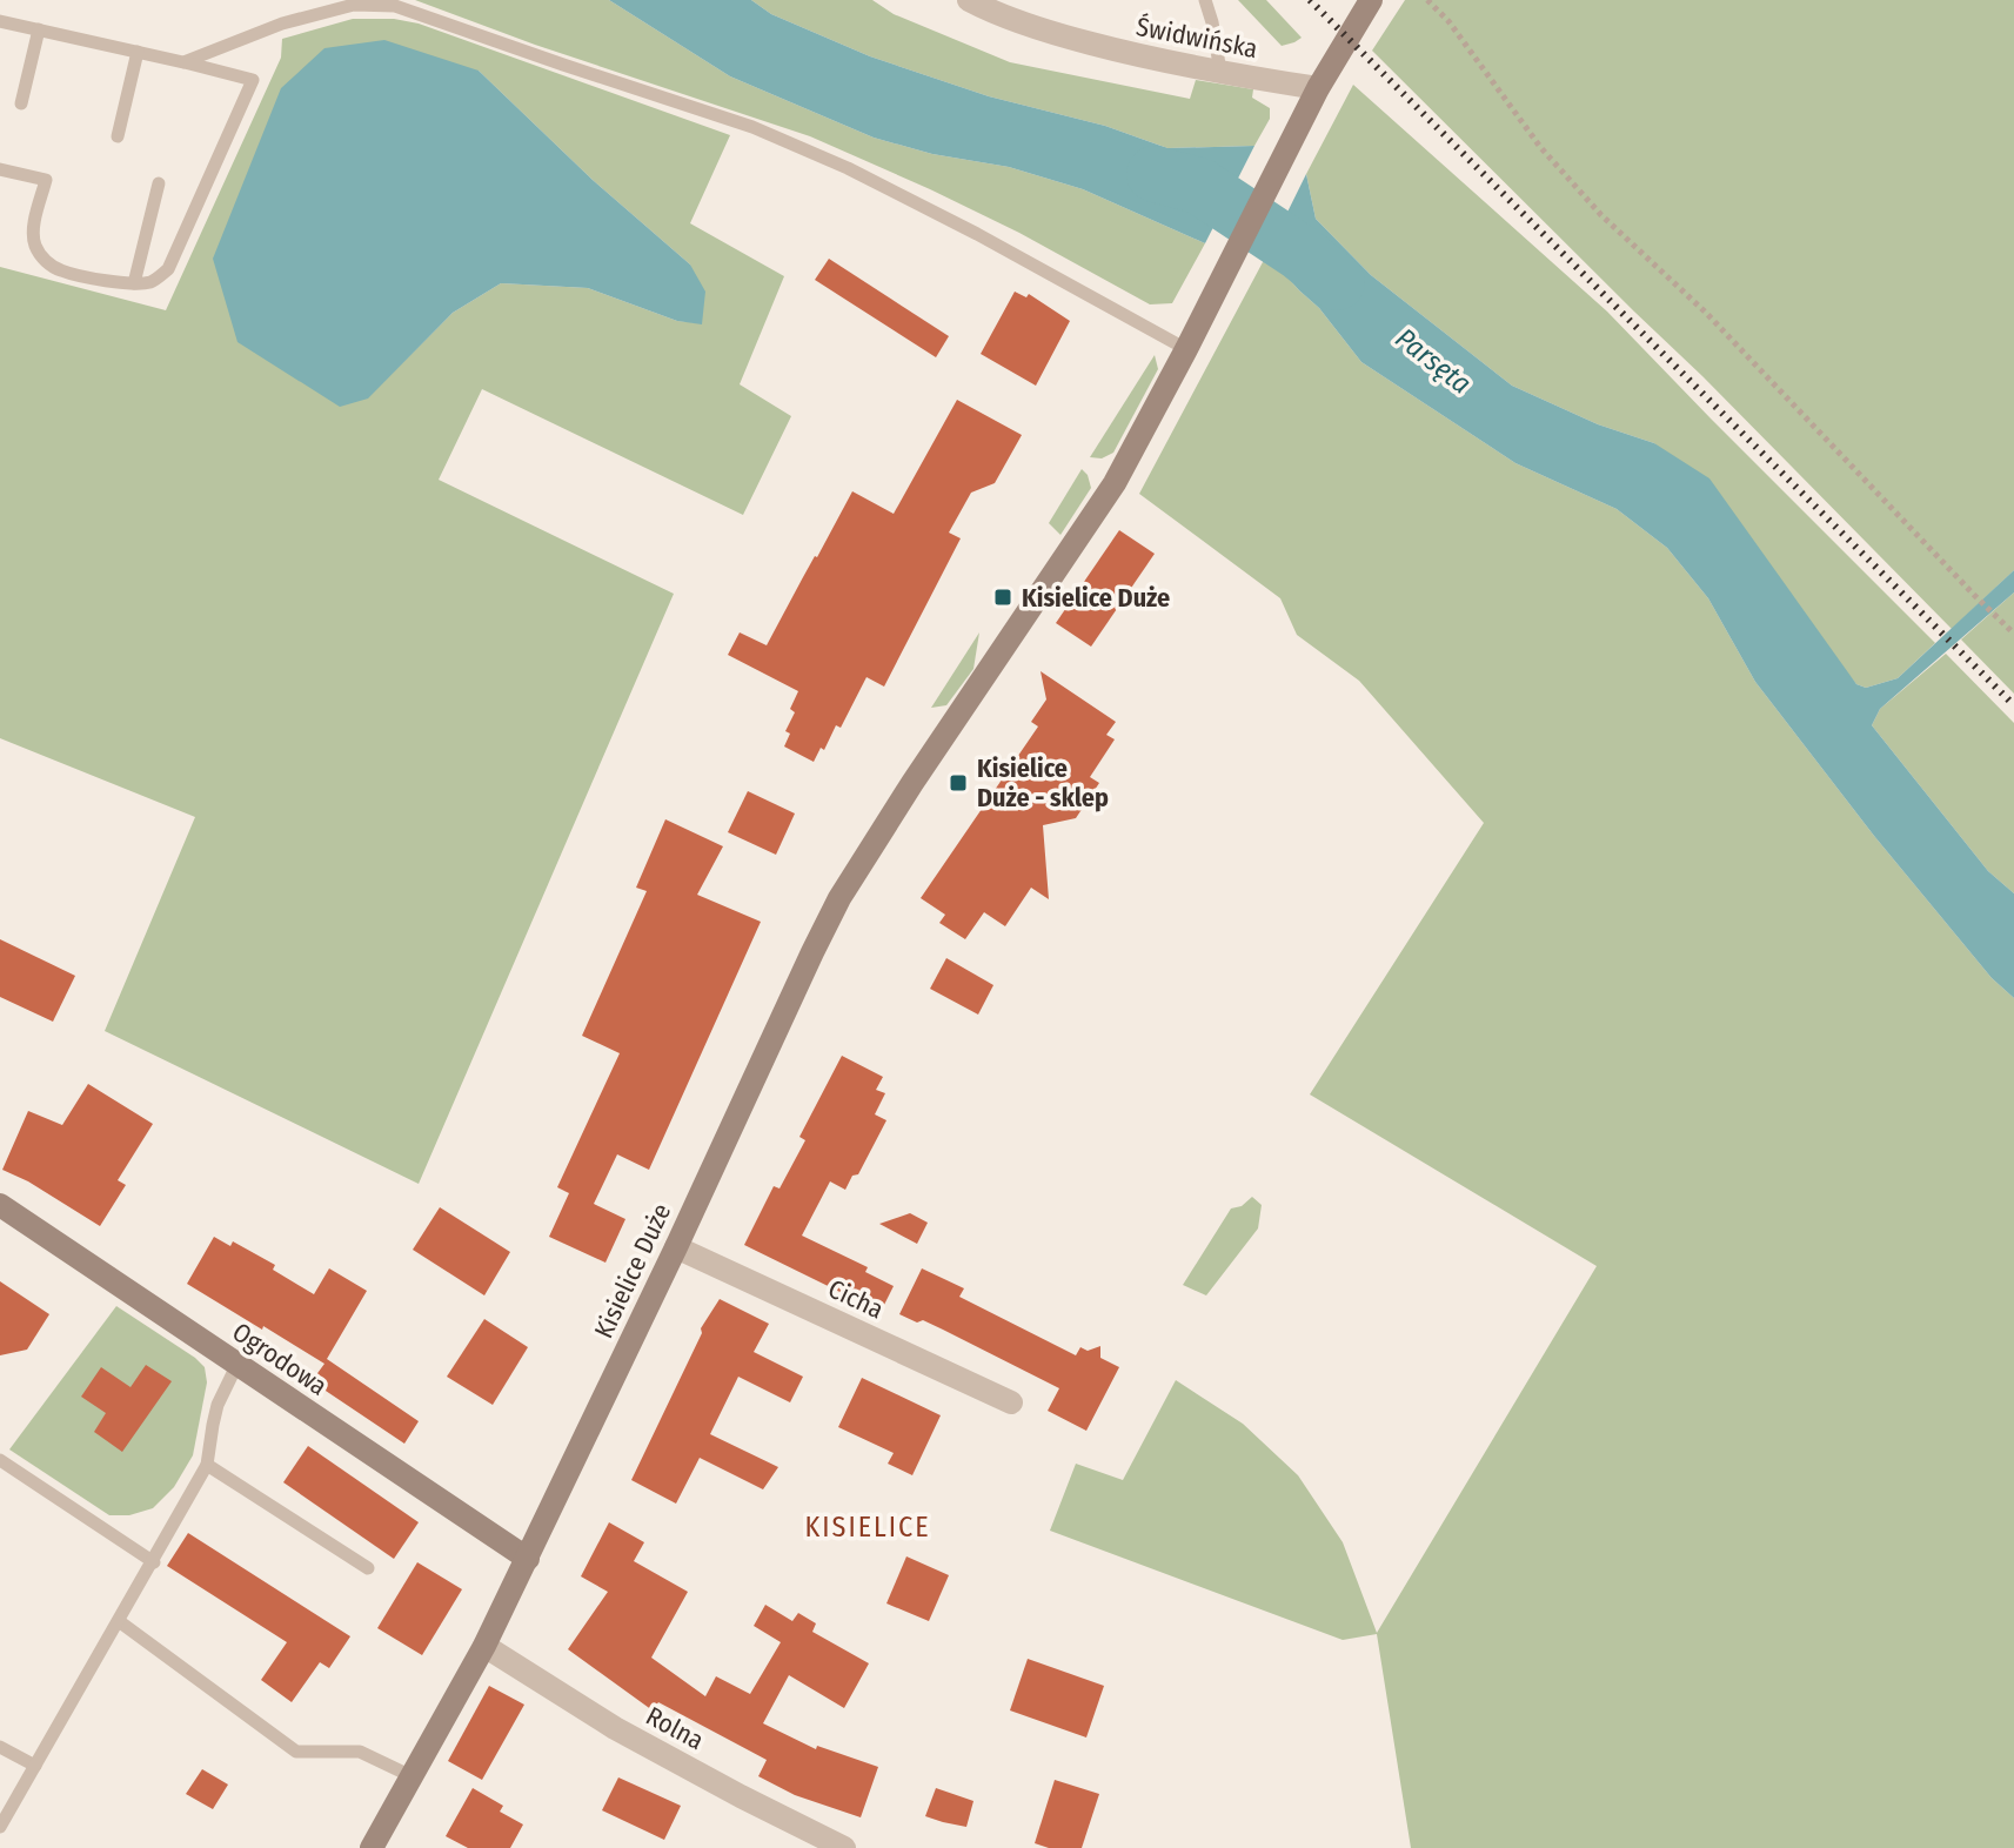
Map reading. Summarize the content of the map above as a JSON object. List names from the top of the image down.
{
  "streets": {
    "street": [
      "Świdwińska",
      "Kisielice Duże",
      "Cicha",
      "Ogrodowa",
      "Rolna"
    ]
  },
  "crossings": [
    ["Świdwińska", "Kisielice Duże"],
    ["Kisielice Duże", "Cicha"],
    ["Kisielice Duże", "Ogrodowa"],
    ["Kisielice Duże", "Rolna"]
  ],
  "districts": ["KISIELICE"],
  "water": ["Parsęta"],
  "places": {
    "transit": ["Kisielice Duże", "Kisielice Duże - sklep"]
  }
}
